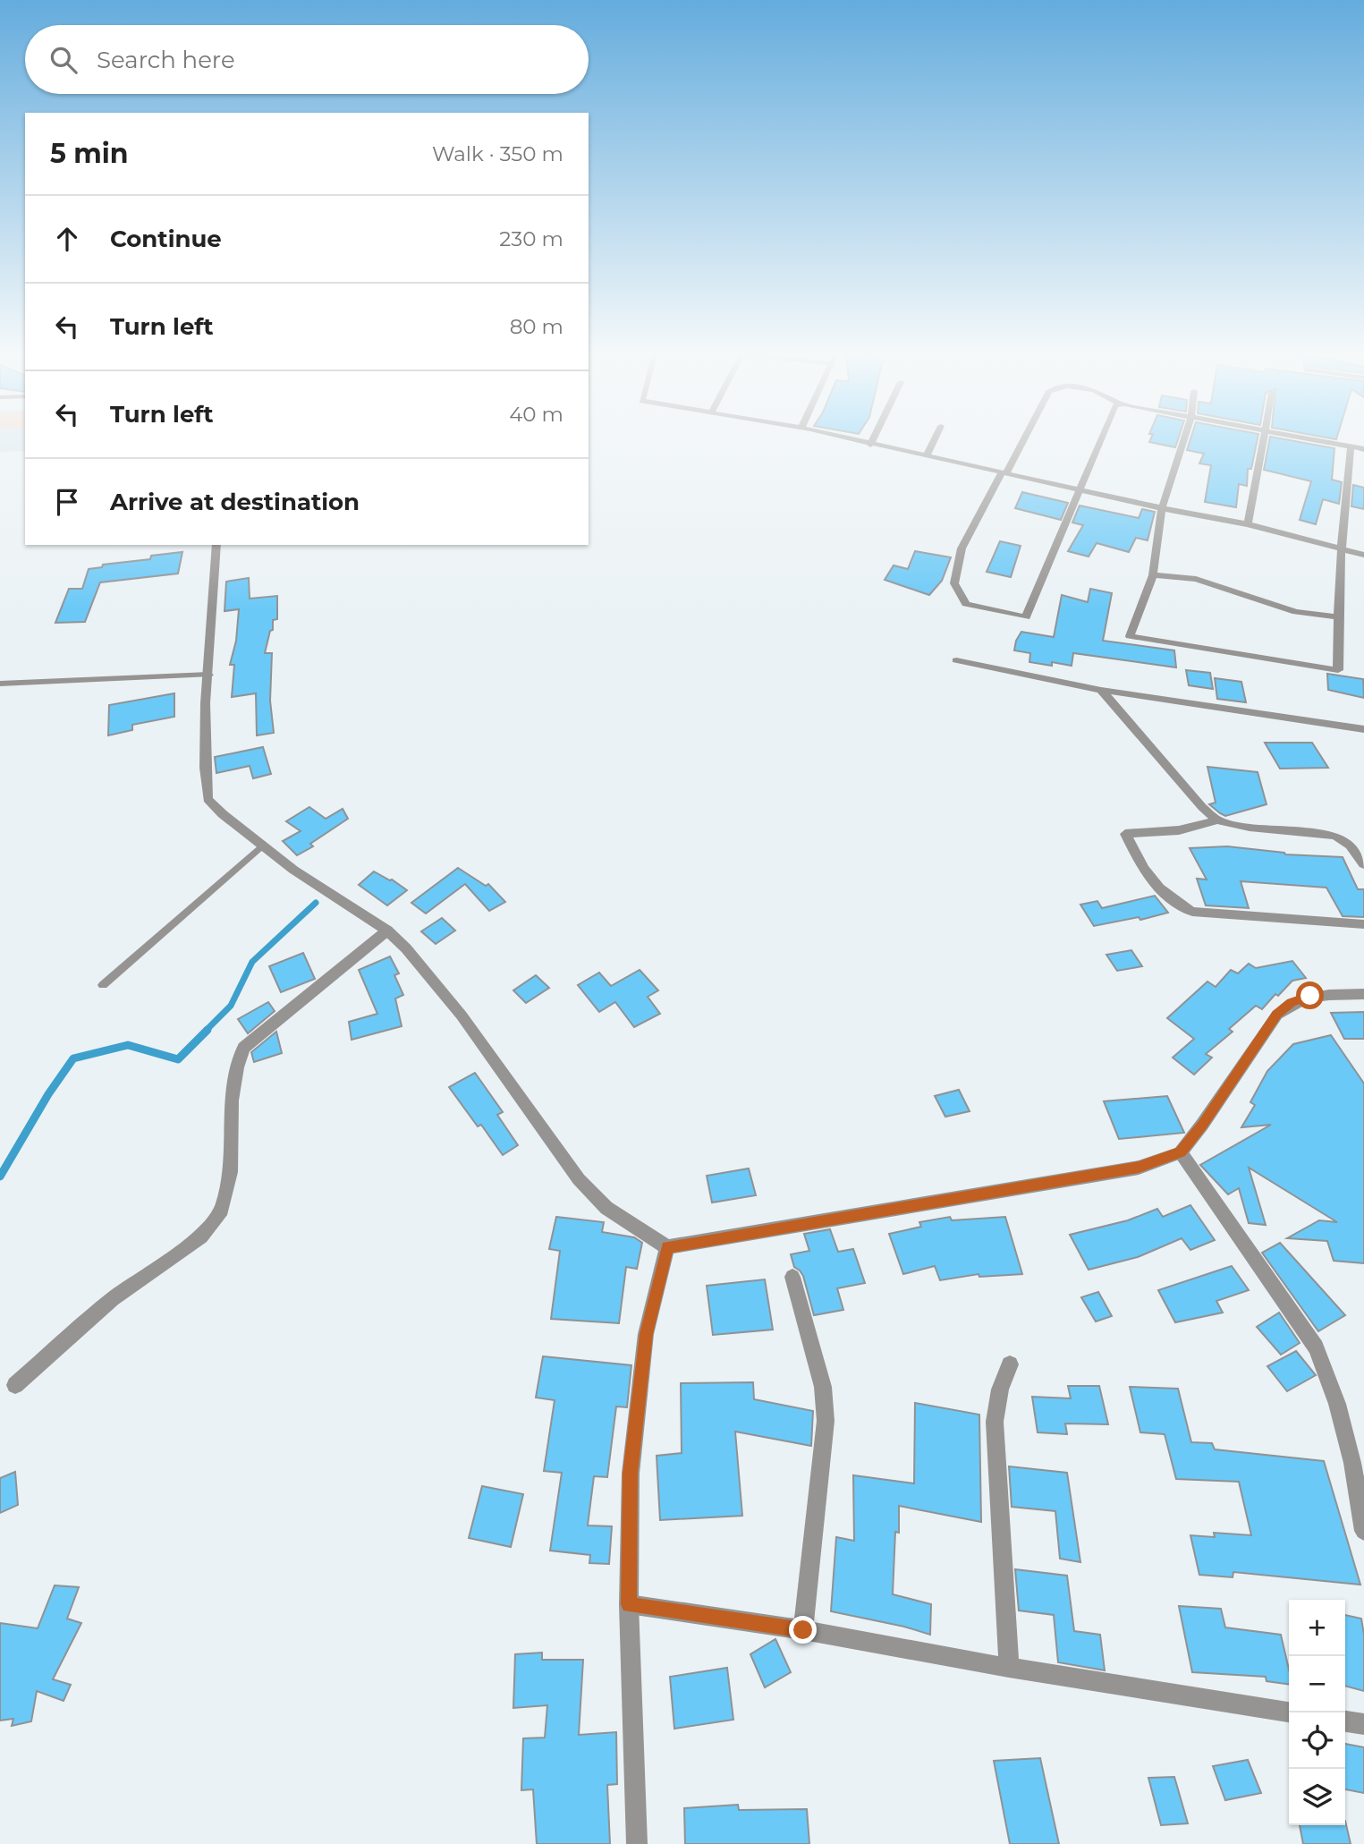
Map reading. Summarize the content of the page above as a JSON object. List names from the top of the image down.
{
  "page": {
    "search": "Search here",
    "heading": ["5 min", "Walk · 350 m"],
    "list": [
      ["Continue", "230 m"],
      ["Turn left", "80 m"],
      ["Turn left", "40 m"],
      "Arrive at destination"
    ],
    "map_buttons": ["+", "−"]
  }
}
